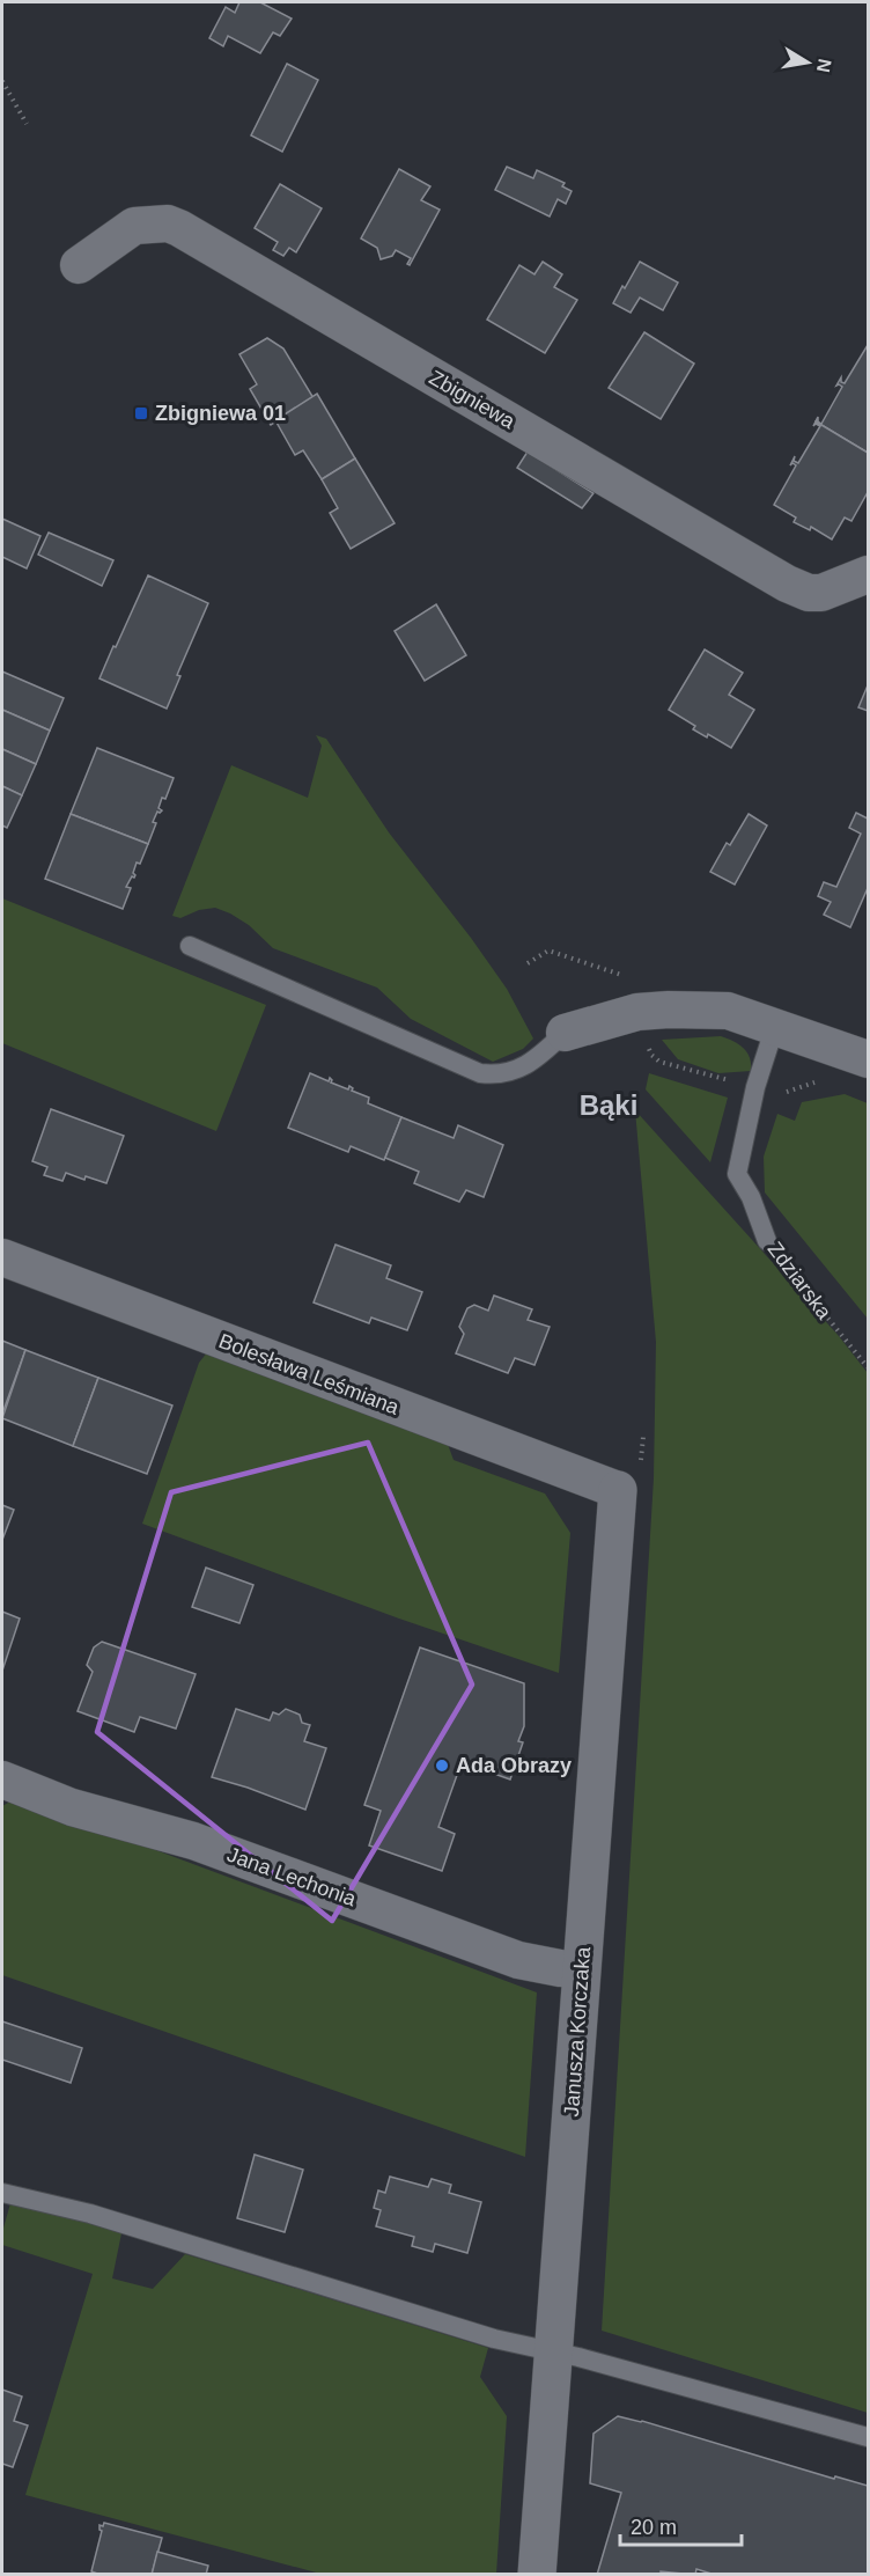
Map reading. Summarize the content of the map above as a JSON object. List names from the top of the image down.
{
  "streets": {
    "street": [
      "Zbigniewa",
      "Bolesława Leśmiana",
      "Jana Lechonia",
      "Janusza Korczaka"
    ],
    "lane": ["Zdziarska"]
  },
  "crossings": [
    ["Bolesława Leśmiana", "Janusza Korczaka"],
    ["Jana Lechonia", "Janusza Korczaka"]
  ],
  "districts": ["Bąki"],
  "places": {
    "transit": ["Zbigniewa 01"],
    "other": ["Ada Obrazy"]
  },
  "scale_bar": "20 m",
  "north": "right"
}
